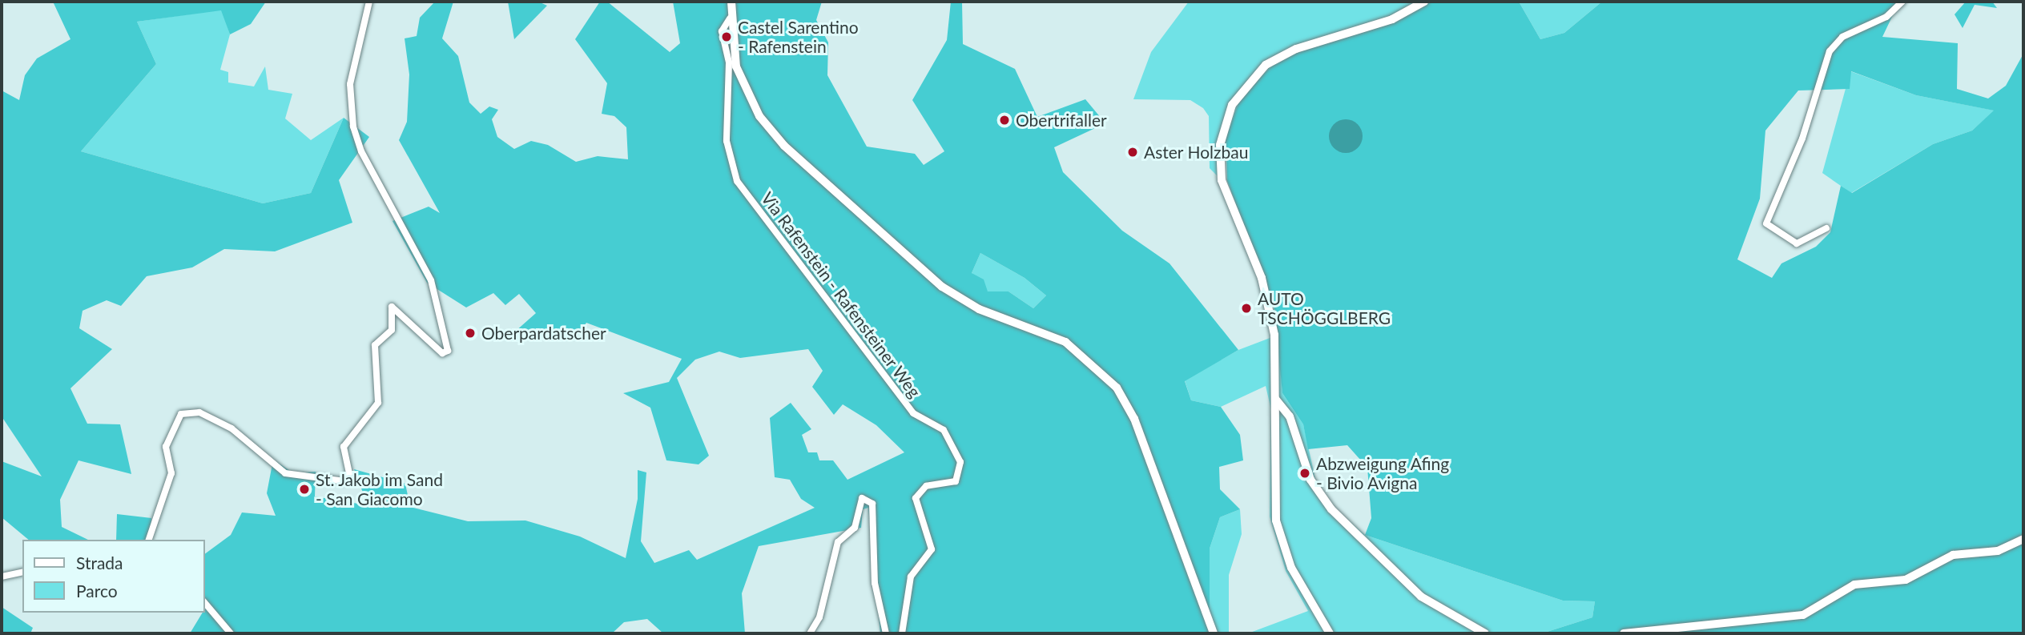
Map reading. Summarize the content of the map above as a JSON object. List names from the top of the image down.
{
  "streets": {
    "street": ["Via Rafenstein - Rafensteiner Weg"]
  },
  "places": [
    "Castel Sarentino - Rafenstein",
    "Obertrifaller",
    "Aster Holzbau",
    "AUTO TSCHÖGGLBERG",
    "Oberpardatscher",
    "Abzweigung Afing - Bivio Avigna",
    "St. Jakob im Sand - San Giacomo"
  ],
  "legend": ["Strada", "Parco"]
}
